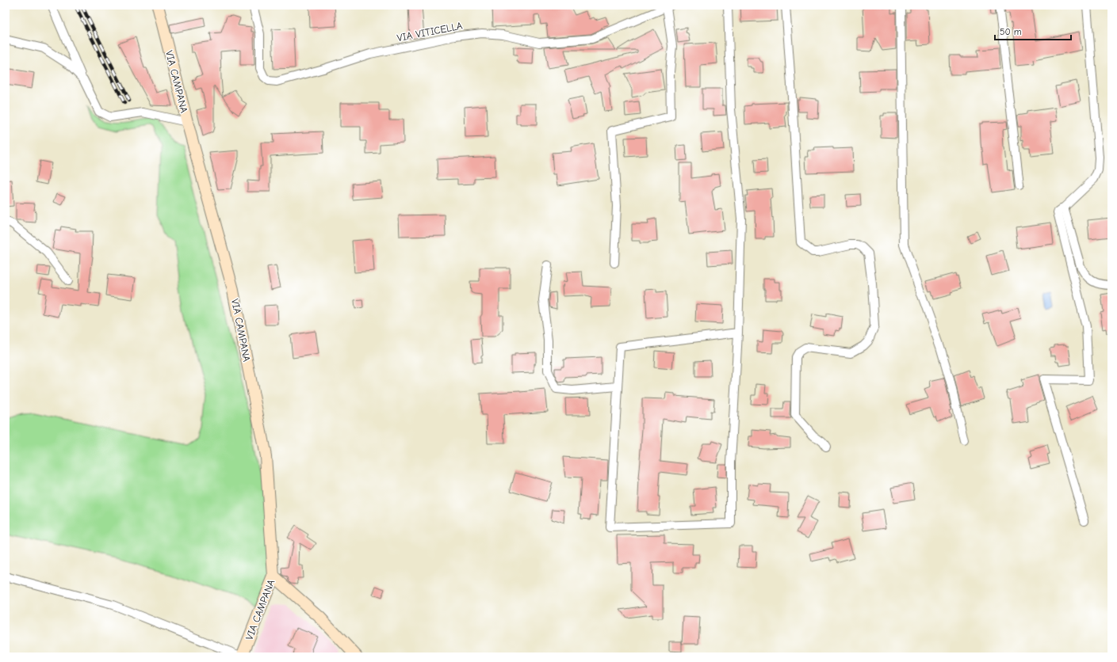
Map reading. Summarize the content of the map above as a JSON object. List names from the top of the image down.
{
  "streets": {
    "main road": ["VIA CAMPANA"],
    "street": ["VIA VITICELLA"]
  },
  "scale_bar": "50 m"
}
